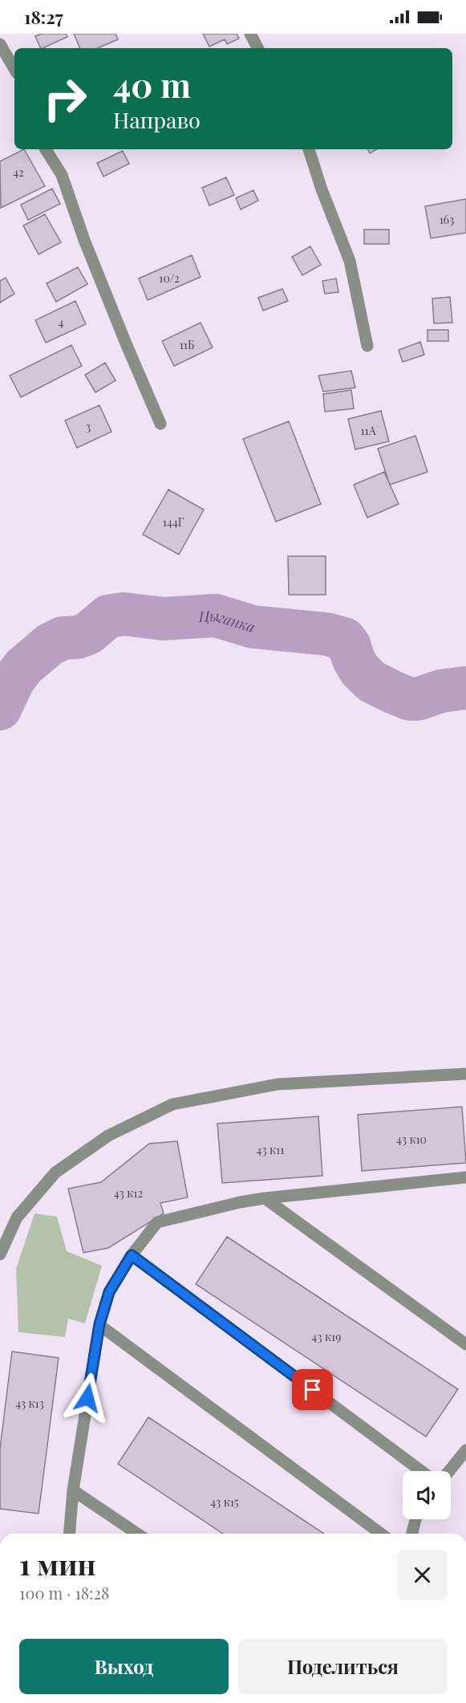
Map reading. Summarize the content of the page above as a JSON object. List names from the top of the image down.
{
  "water": ["Цыганка"],
  "house_numbers": [
    "42",
    "163",
    "10/2",
    "4",
    "11Б",
    "3",
    "11А",
    "144Г",
    "43 к10",
    "43 к11",
    "43 к12",
    "43 к19",
    "43 к13",
    "43 к15"
  ],
  "page": {
    "status": "18:27",
    "turn": ["40 m", "Направо"],
    "heading": ["1 мин", "100 m · 18:28"],
    "buttons": ["Выход", "Поделиться"]
  }
}
